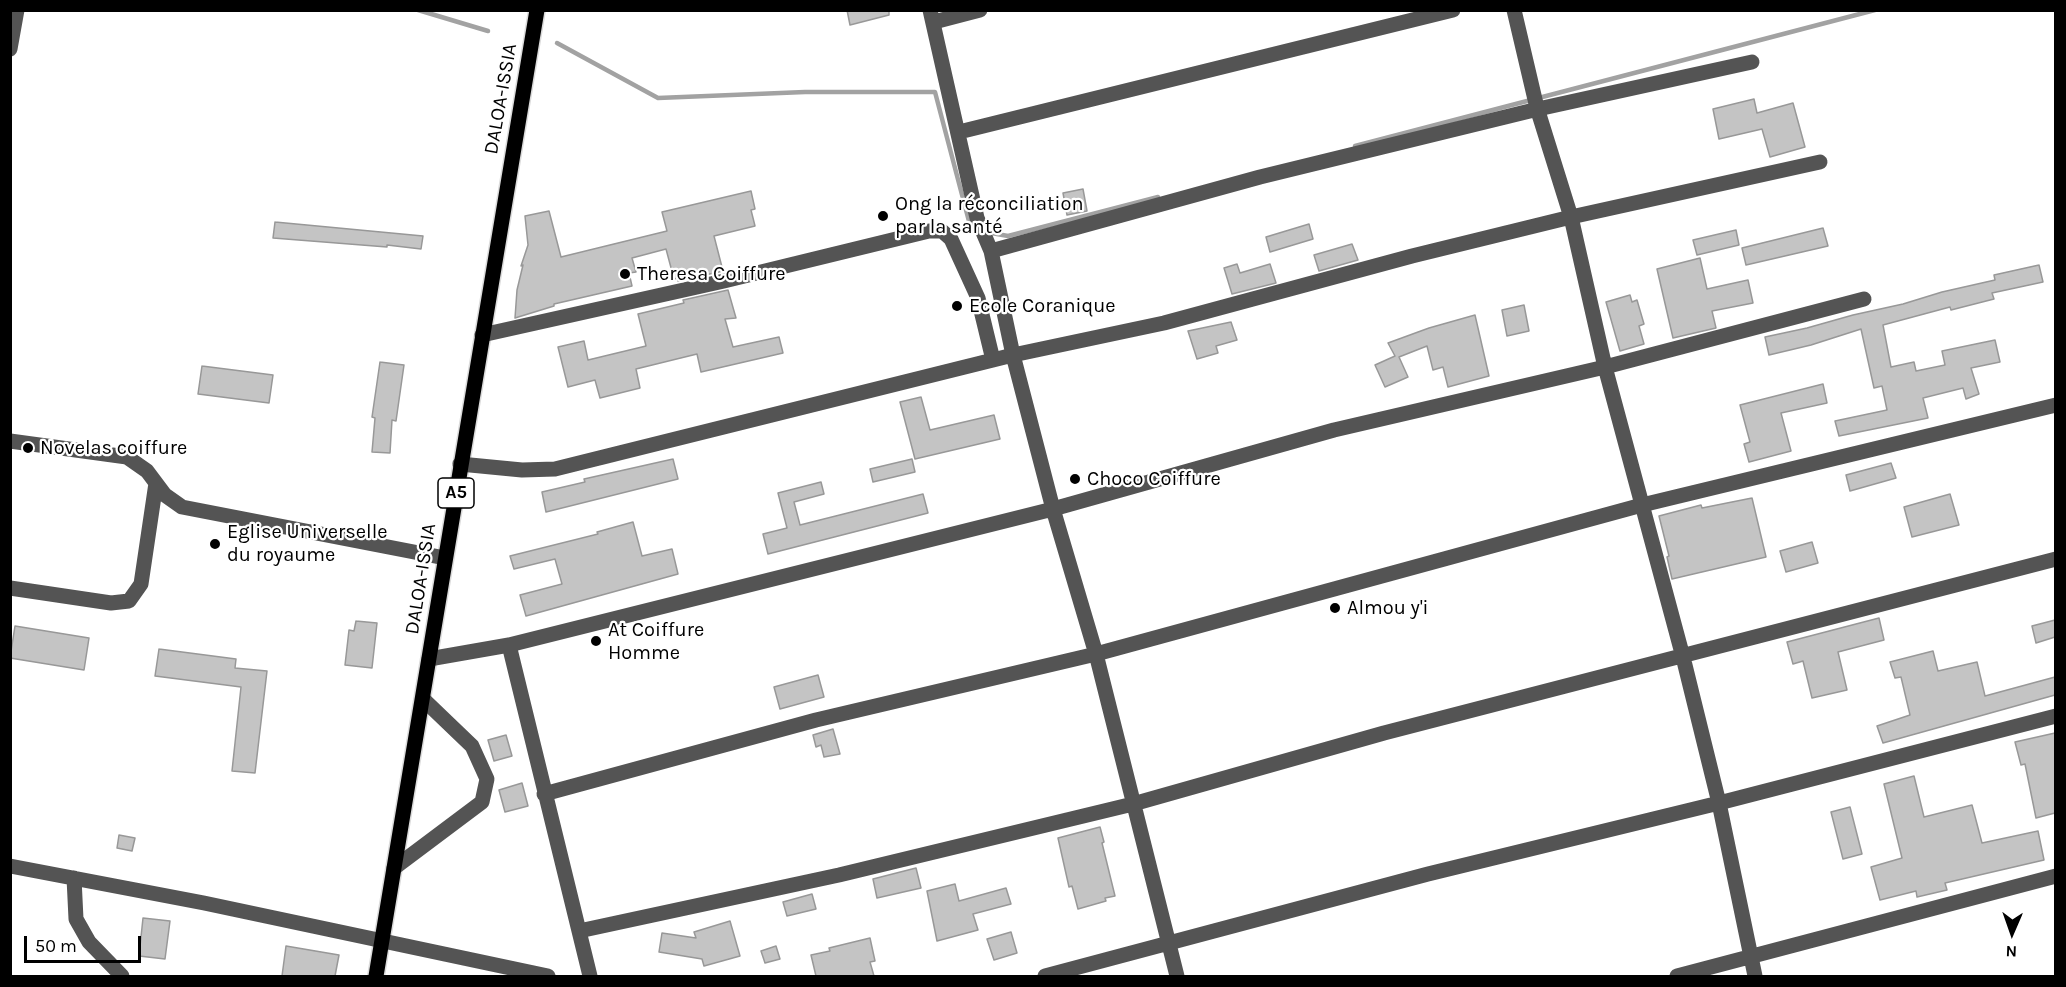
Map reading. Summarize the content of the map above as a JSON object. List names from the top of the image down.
{
  "streets": {
    "main road": ["DALOA-ISSIA", "A5"]
  },
  "places": [
    "Ong la réconciliation par la santé",
    "Theresa Coiffure",
    "Ecole Coranique",
    "Novelas coiffure",
    "Choco Coiffure",
    "Eglise Universelle du royaume",
    "Almou y'i",
    "At Coiffure Homme"
  ],
  "scale_bar": "50 m",
  "north": "bottom"
}
